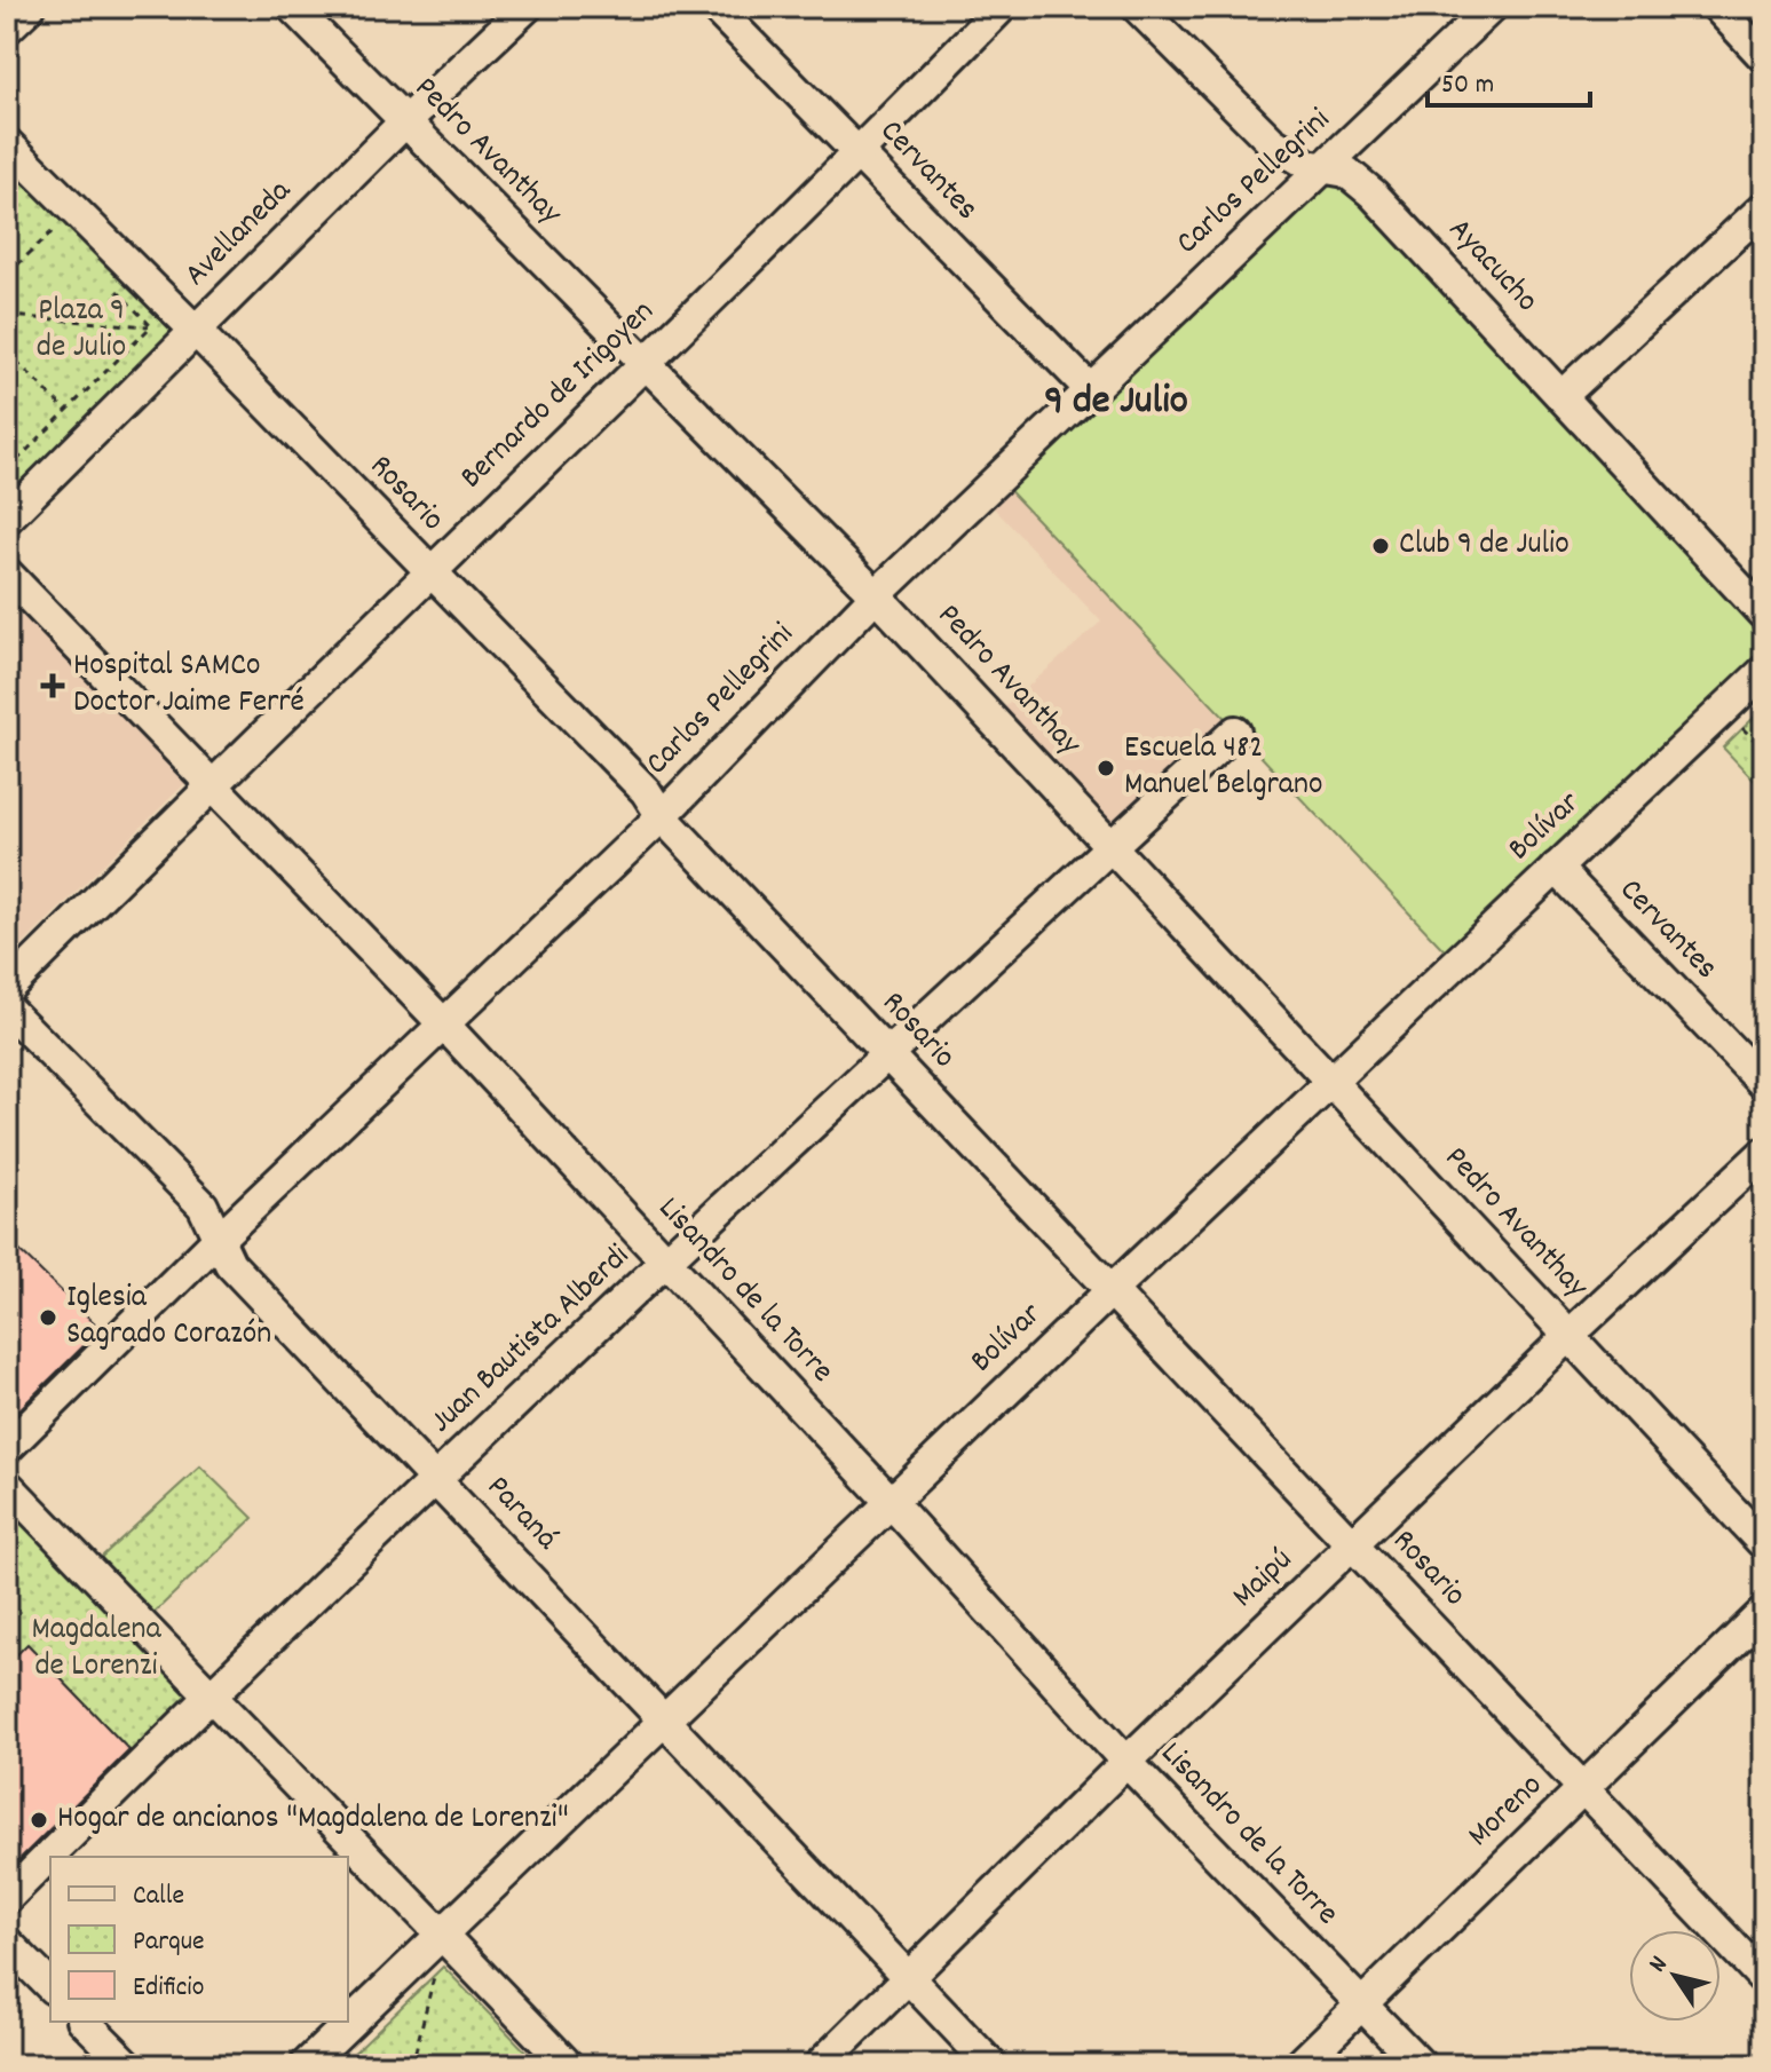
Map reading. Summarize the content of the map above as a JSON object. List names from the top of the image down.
{
  "streets": {
    "street": [
      "Pedro Avanthay",
      "Cervantes",
      "Carlos Pellegrini",
      "Avellaneda",
      "Ayacucho",
      "Bernardo de Irigoyen",
      "Rosario",
      "Bolívar",
      "Lisandro de la Torre",
      "Juan Bautista Alberdi",
      "Paraná",
      "Maipú",
      "Moreno"
    ]
  },
  "crossings": [
    ["Pedro Avanthay", "Carlos Pellegrini"],
    ["Pedro Avanthay", "Avellaneda"],
    ["Pedro Avanthay", "Bernardo de Irigoyen"],
    ["Pedro Avanthay", "Bolívar"],
    ["Pedro Avanthay", "Juan Bautista Alberdi"],
    ["Pedro Avanthay", "Maipú"],
    ["Cervantes", "Carlos Pellegrini"],
    ["Cervantes", "Bernardo de Irigoyen"],
    ["Cervantes", "Bolívar"],
    ["Carlos Pellegrini", "Ayacucho"],
    ["Carlos Pellegrini", "Rosario"],
    ["Carlos Pellegrini", "Lisandro de la Torre"],
    ["Carlos Pellegrini", "Paraná"],
    ["Avellaneda", "Rosario"],
    ["Bernardo de Irigoyen", "Rosario"],
    ["Bernardo de Irigoyen", "Lisandro de la Torre"],
    ["Rosario", "Bolívar"],
    ["Rosario", "Juan Bautista Alberdi"],
    ["Rosario", "Maipú"],
    ["Rosario", "Moreno"],
    ["Bolívar", "Lisandro de la Torre"],
    ["Bolívar", "Paraná"],
    ["Lisandro de la Torre", "Juan Bautista Alberdi"],
    ["Lisandro de la Torre", "Maipú"],
    ["Lisandro de la Torre", "Moreno"],
    ["Juan Bautista Alberdi", "Paraná"],
    ["Paraná", "Maipú"]
  ],
  "districts": ["9 de Julio"],
  "parks": ["Plaza 9 de Julio", "Magdalena de Lorenzi"],
  "places": {
    "other": [
      "Club 9 de Julio",
      "Escuela 482 Manuel Belgrano",
      "Iglesia Sagrado Corazón",
      "Hogar de ancianos \"Magdalena de Lorenzi\""
    ],
    "health": ["Hospital SAMCo Doctor Jaime Ferré"]
  },
  "legend": ["Calle", "Parque", "Edificio"],
  "scale_bar": "50 m",
  "north": "top left"
}
